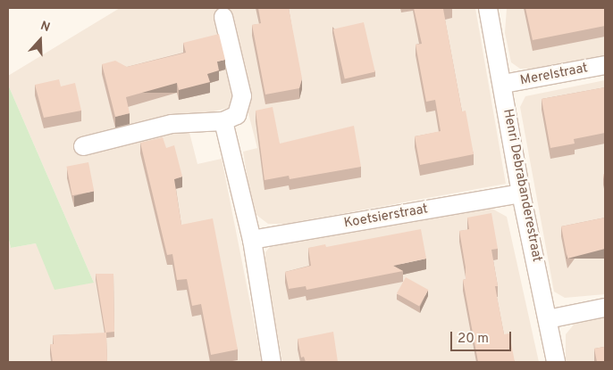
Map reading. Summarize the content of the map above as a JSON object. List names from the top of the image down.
{
  "streets": {
    "street": ["Merelstraat", "Henri Debrabanderestraat", "Koetsierstraat"]
  },
  "crossings": [
    ["Merelstraat", "Henri Debrabanderestraat"],
    ["Henri Debrabanderestraat", "Koetsierstraat"]
  ],
  "scale_bar": "20 m",
  "north": "top"
}
